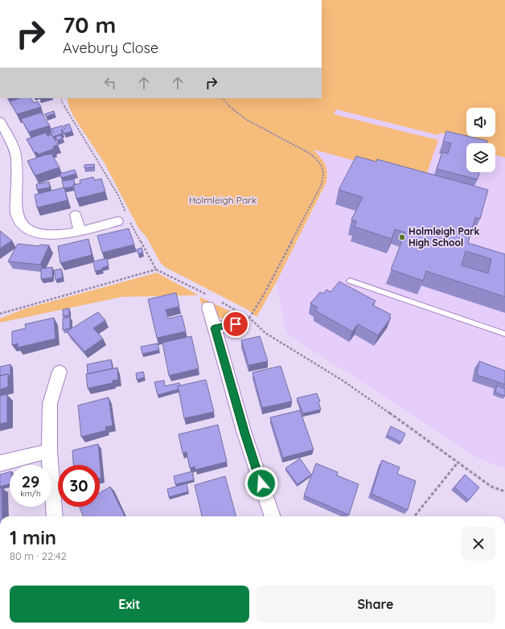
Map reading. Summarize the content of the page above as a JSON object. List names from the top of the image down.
{
  "parks": ["Holmleigh Park"],
  "places": ["Holmleigh Park High School"],
  "page": {
    "turn": ["70 m", "Avebury Close"],
    "speed": "29 km/h",
    "limit": "30",
    "heading": ["1 min", "80 m · 22:42"],
    "buttons": ["Exit", "Share"]
  }
}
